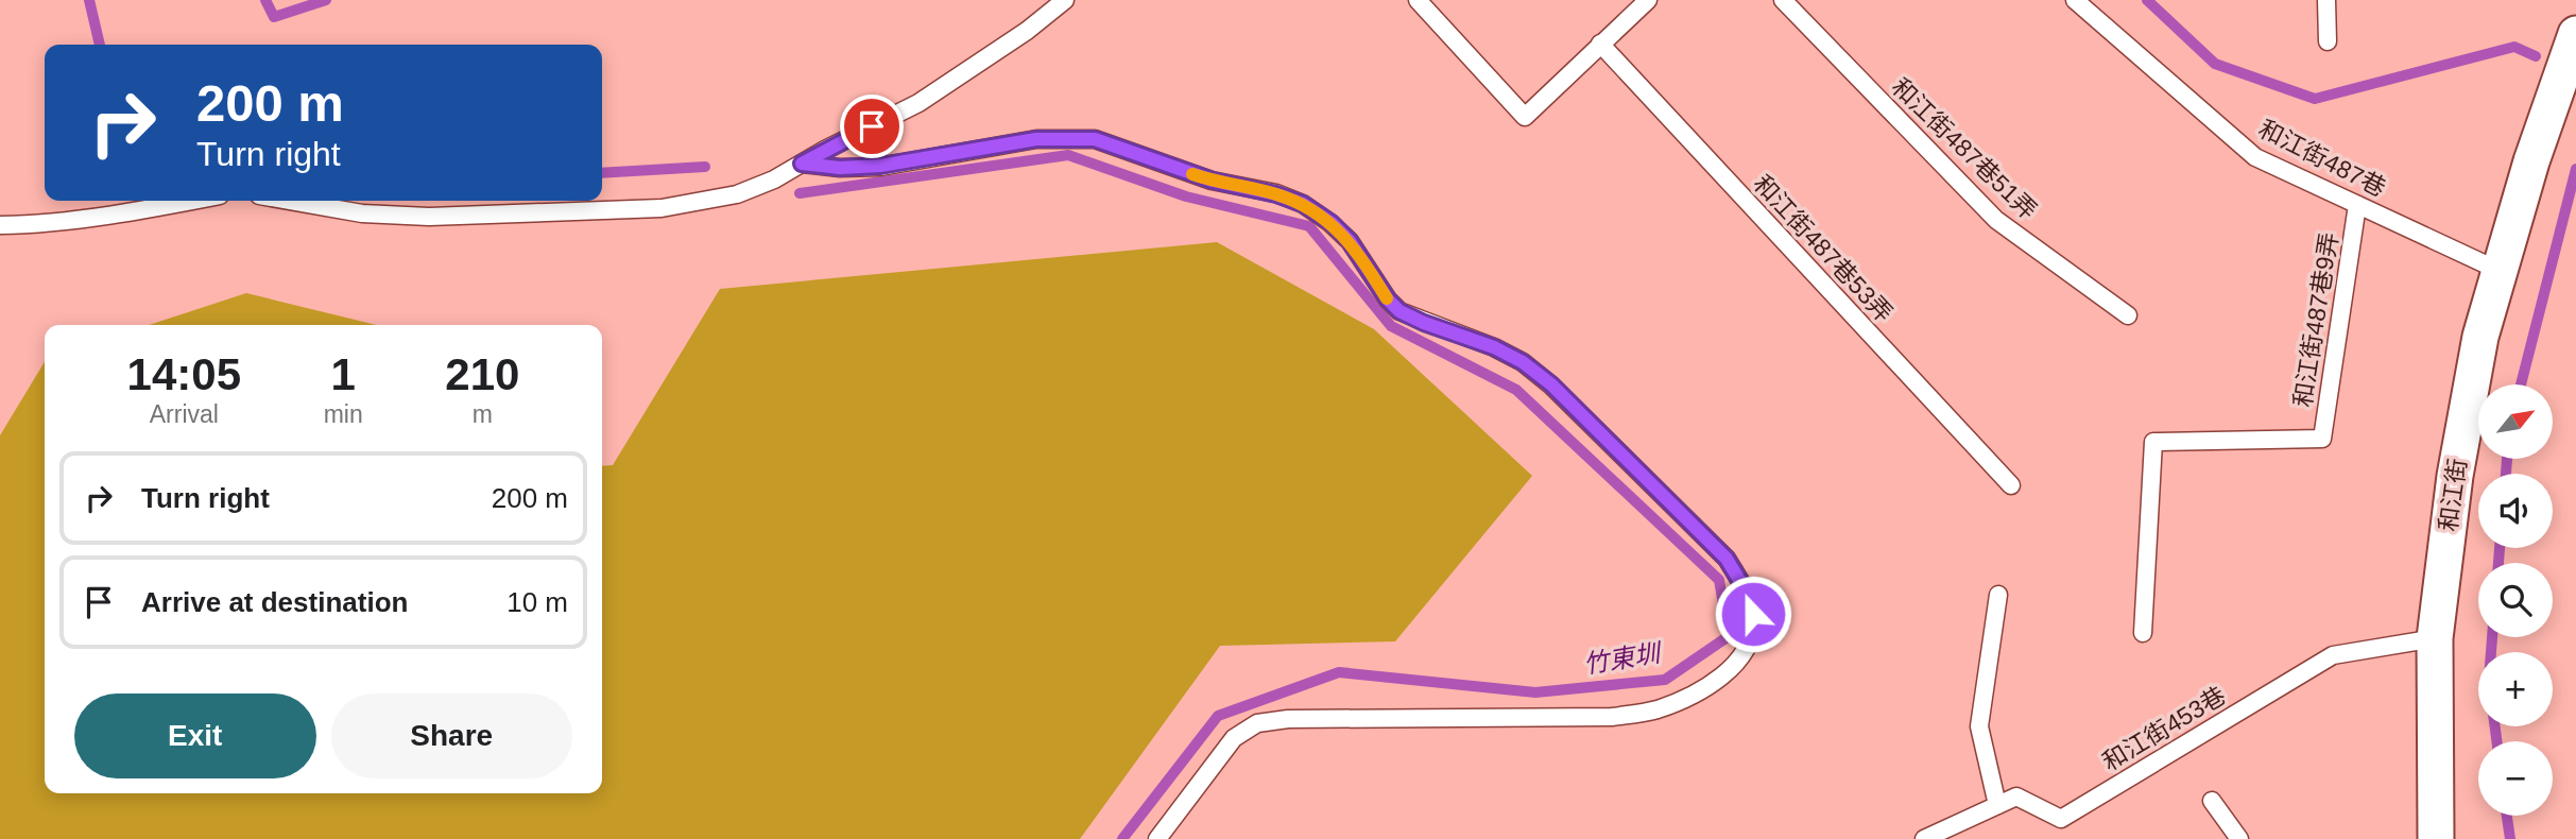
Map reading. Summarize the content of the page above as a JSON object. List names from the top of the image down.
{
  "streets": {
    "street": ["和江街"],
    "lane": [
      "和江街487巷51弄",
      "和江街487巷",
      "和江街487巷53弄",
      "和江街487巷9弄",
      "和江街453巷"
    ]
  },
  "crossings": [
    ["和江街487巷", "和江街487巷9弄"],
    ["和江街487巷", "和江街"],
    ["和江街", "和江街453巷"]
  ],
  "water": ["竹東圳"],
  "north": "top right",
  "page": {
    "turn": ["200 m", "Turn right"],
    "eta": [
      "14:05",
      "Arrival",
      "1",
      "min",
      "210",
      "m"
    ],
    "map_buttons": ["+", "−"],
    "list": [
      {
        "name": "Turn right",
        "value": "200 m"
      },
      {
        "name": "Arrive at destination",
        "value": "10 m"
      }
    ],
    "buttons": ["Exit", "Share"]
  }
}
